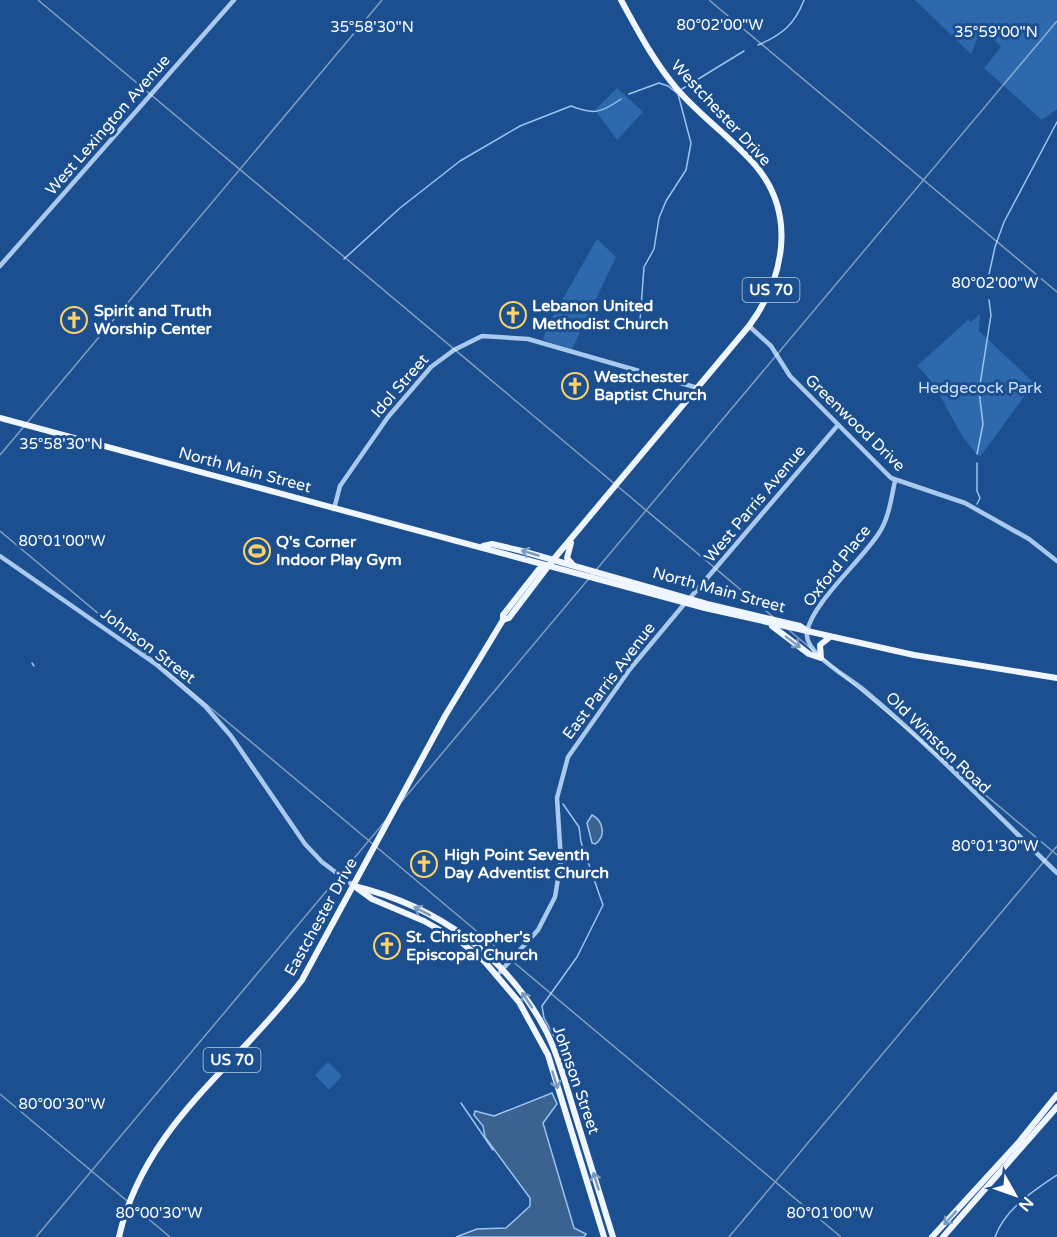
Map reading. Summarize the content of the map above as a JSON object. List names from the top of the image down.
{
  "streets": {
    "main road": [
      "Westchester Drive",
      "US 70",
      "North Main Street",
      "Johnson Street",
      "Eastchester Drive"
    ],
    "street": [
      "West Lexington Avenue",
      "Idol Street",
      "Greenwood Drive",
      "West Parris Avenue",
      "Oxford Place",
      "East Parris Avenue",
      "Old Winston Road"
    ]
  },
  "crossings": [
    ["Westchester Drive", "Idol Street"],
    ["Westchester Drive", "Greenwood Drive"],
    ["Westchester Drive", "North Main Street"],
    ["Westchester Drive", "Eastchester Drive"],
    ["Idol Street", "North Main Street"],
    ["Greenwood Drive", "West Parris Avenue"],
    ["Greenwood Drive", "Oxford Place"],
    ["North Main Street", "West Parris Avenue"],
    ["North Main Street", "Oxford Place"],
    ["North Main Street", "East Parris Avenue"],
    ["North Main Street", "Old Winston Road"],
    ["North Main Street", "Eastchester Drive"],
    ["West Parris Avenue", "East Parris Avenue"],
    ["Oxford Place", "Old Winston Road"],
    ["Johnson Street", "East Parris Avenue"],
    ["Johnson Street", "Eastchester Drive"]
  ],
  "parks": ["Hedgecock Park"],
  "places": {
    "church": [
      "Lebanon United Methodist Church",
      "Spirit and Truth Worship Center",
      "Westchester Baptist Church",
      "High Point Seventh Day Adventist Church",
      "St. Christopher's Episcopal Church"
    ],
    "sports": ["Q's Corner Indoor Play Gym"]
  },
  "north": "bottom right",
  "coordinates": [
    "80°02'00\"W",
    "35°58'30\"N",
    "35°59'00\"N",
    "80°01'00\"W",
    "80°01'30\"W",
    "80°00'30\"W"
  ]
}
